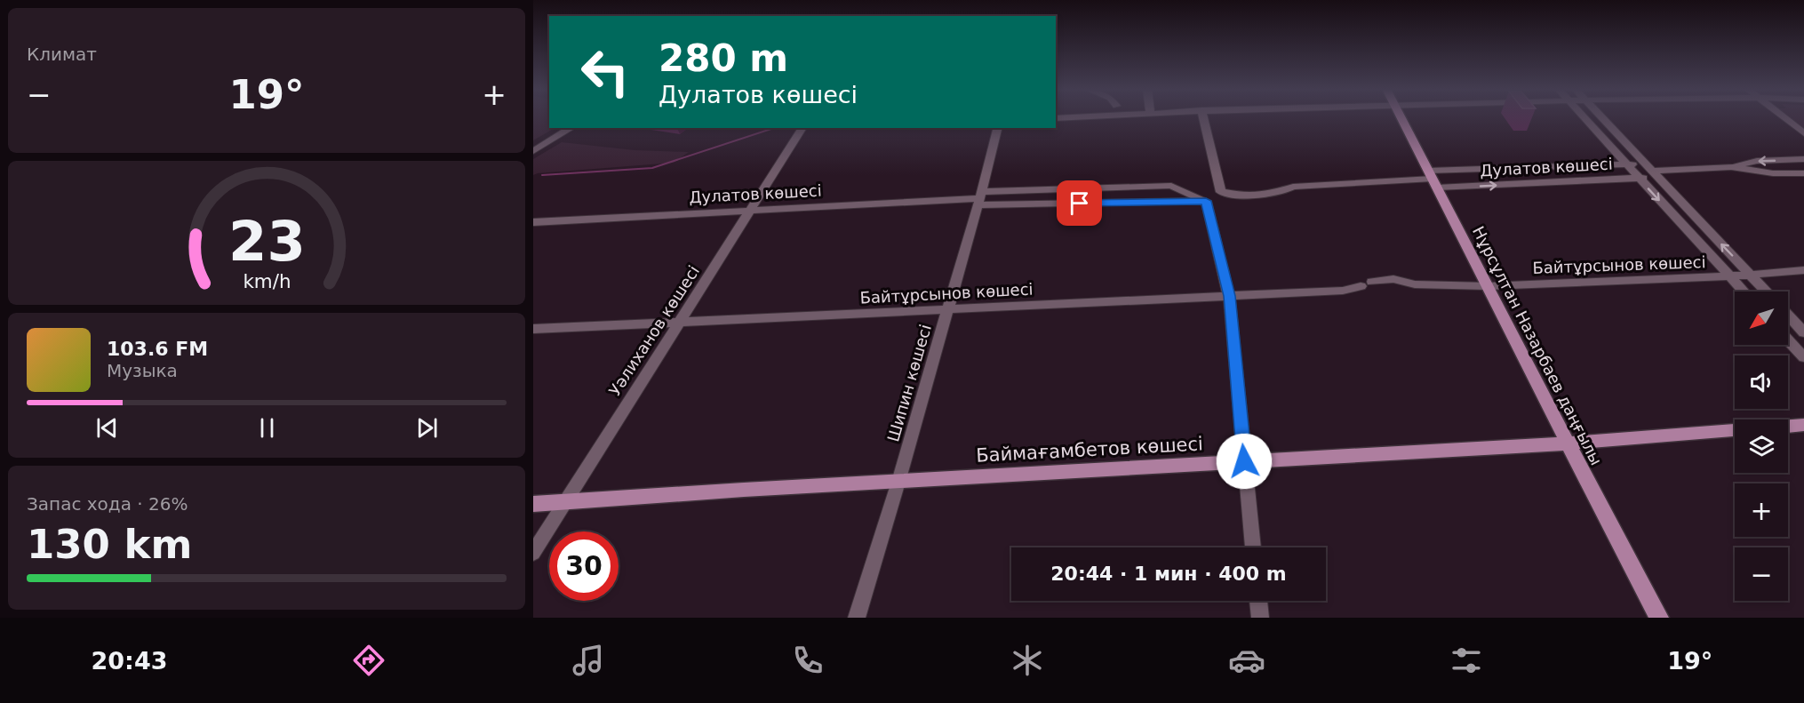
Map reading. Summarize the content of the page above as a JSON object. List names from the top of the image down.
{
  "streets": {
    "main road": ["Нұрсұлтан Назарбаев даңғылы", "Баймағамбетов көшесі"],
    "street": [
      "Дулатов көшесі",
      "Байтұрсынов көшесі",
      "Уәлиханов көшесі",
      "Шипин көшесі"
    ]
  },
  "crossings": [
    ["Дулатов көшесі", "Уәлиханов көшесі"],
    ["Дулатов көшесі", "Нұрсұлтан Назарбаев даңғылы"],
    ["Дулатов көшесі", "Шипин көшесі"],
    ["Байтұрсынов көшесі", "Уәлиханов көшесі"],
    ["Байтұрсынов көшесі", "Нұрсұлтан Назарбаев даңғылы"],
    ["Байтұрсынов көшесі", "Шипин көшесі"],
    ["Уәлиханов көшесі", "Баймағамбетов көшесі"],
    ["Нұрсұлтан Назарбаев даңғылы", "Баймағамбетов көшесі"],
    ["Шипин көшесі", "Баймағамбетов көшесі"]
  ],
  "north": "bottom left",
  "page": {
    "tile": [
      "Климат",
      ["Запас хода · 26%", "130 km"]
    ],
    "turn": ["280 m", "Дулатов көшесі"],
    "heat": ["−", "19°", "+"],
    "map_buttons": ["+", "−"],
    "song": ["103.6 FM", "Музыка"],
    "limit": "30",
    "trip": "20:44 · 1 мин · 400 m",
    "tabs": ["20:43", "19°"],
    "gauge": ["23", "km/h"]
  }
}
